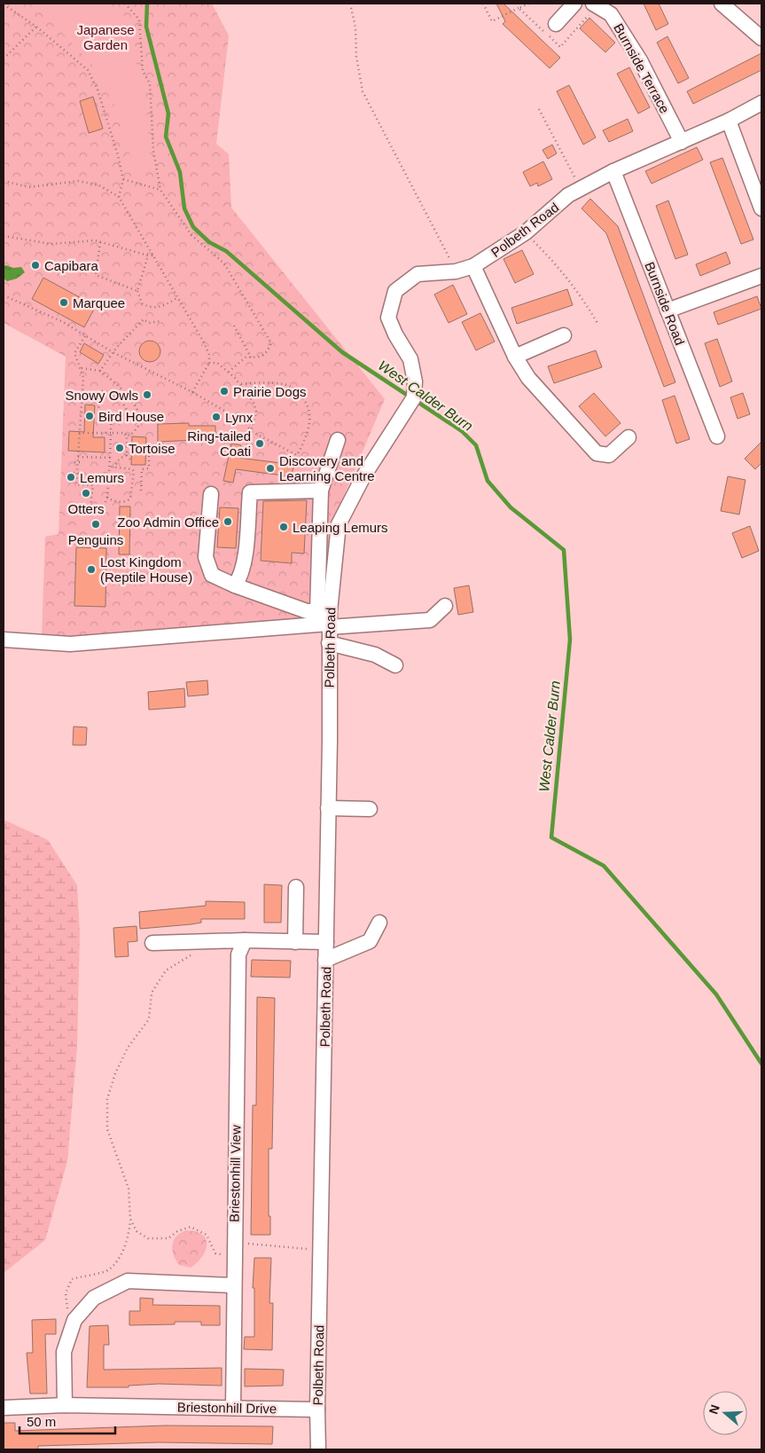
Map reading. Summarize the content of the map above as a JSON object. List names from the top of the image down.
{
  "streets": {
    "street": [
      "Burnside Terrace",
      "Polbeth Road",
      "Burnside Road",
      "Briestonhill View",
      "Briestonhill Drive"
    ]
  },
  "crossings": [
    ["Burnside Terrace", "Polbeth Road"],
    ["Polbeth Road", "Burnside Road"],
    ["Polbeth Road", "Briestonhill Drive"],
    ["Briestonhill View", "Briestonhill Drive"]
  ],
  "water": ["West Calder Burn"],
  "parks": ["Japanese Garden"],
  "places": [
    "Capibara",
    "Marquee",
    "Prairie Dogs",
    "Snowy Owls",
    "Bird House",
    "Lynx",
    "Ring-tailed Coati",
    "Tortoise",
    "Discovery and Learning Centre",
    "Lemurs",
    "Otters",
    "Zoo Admin Office",
    "Penguins",
    "Leaping Lemurs",
    "Lost Kingdom (Reptile House)"
  ],
  "scale_bar": "50 m",
  "north": "left"
}
